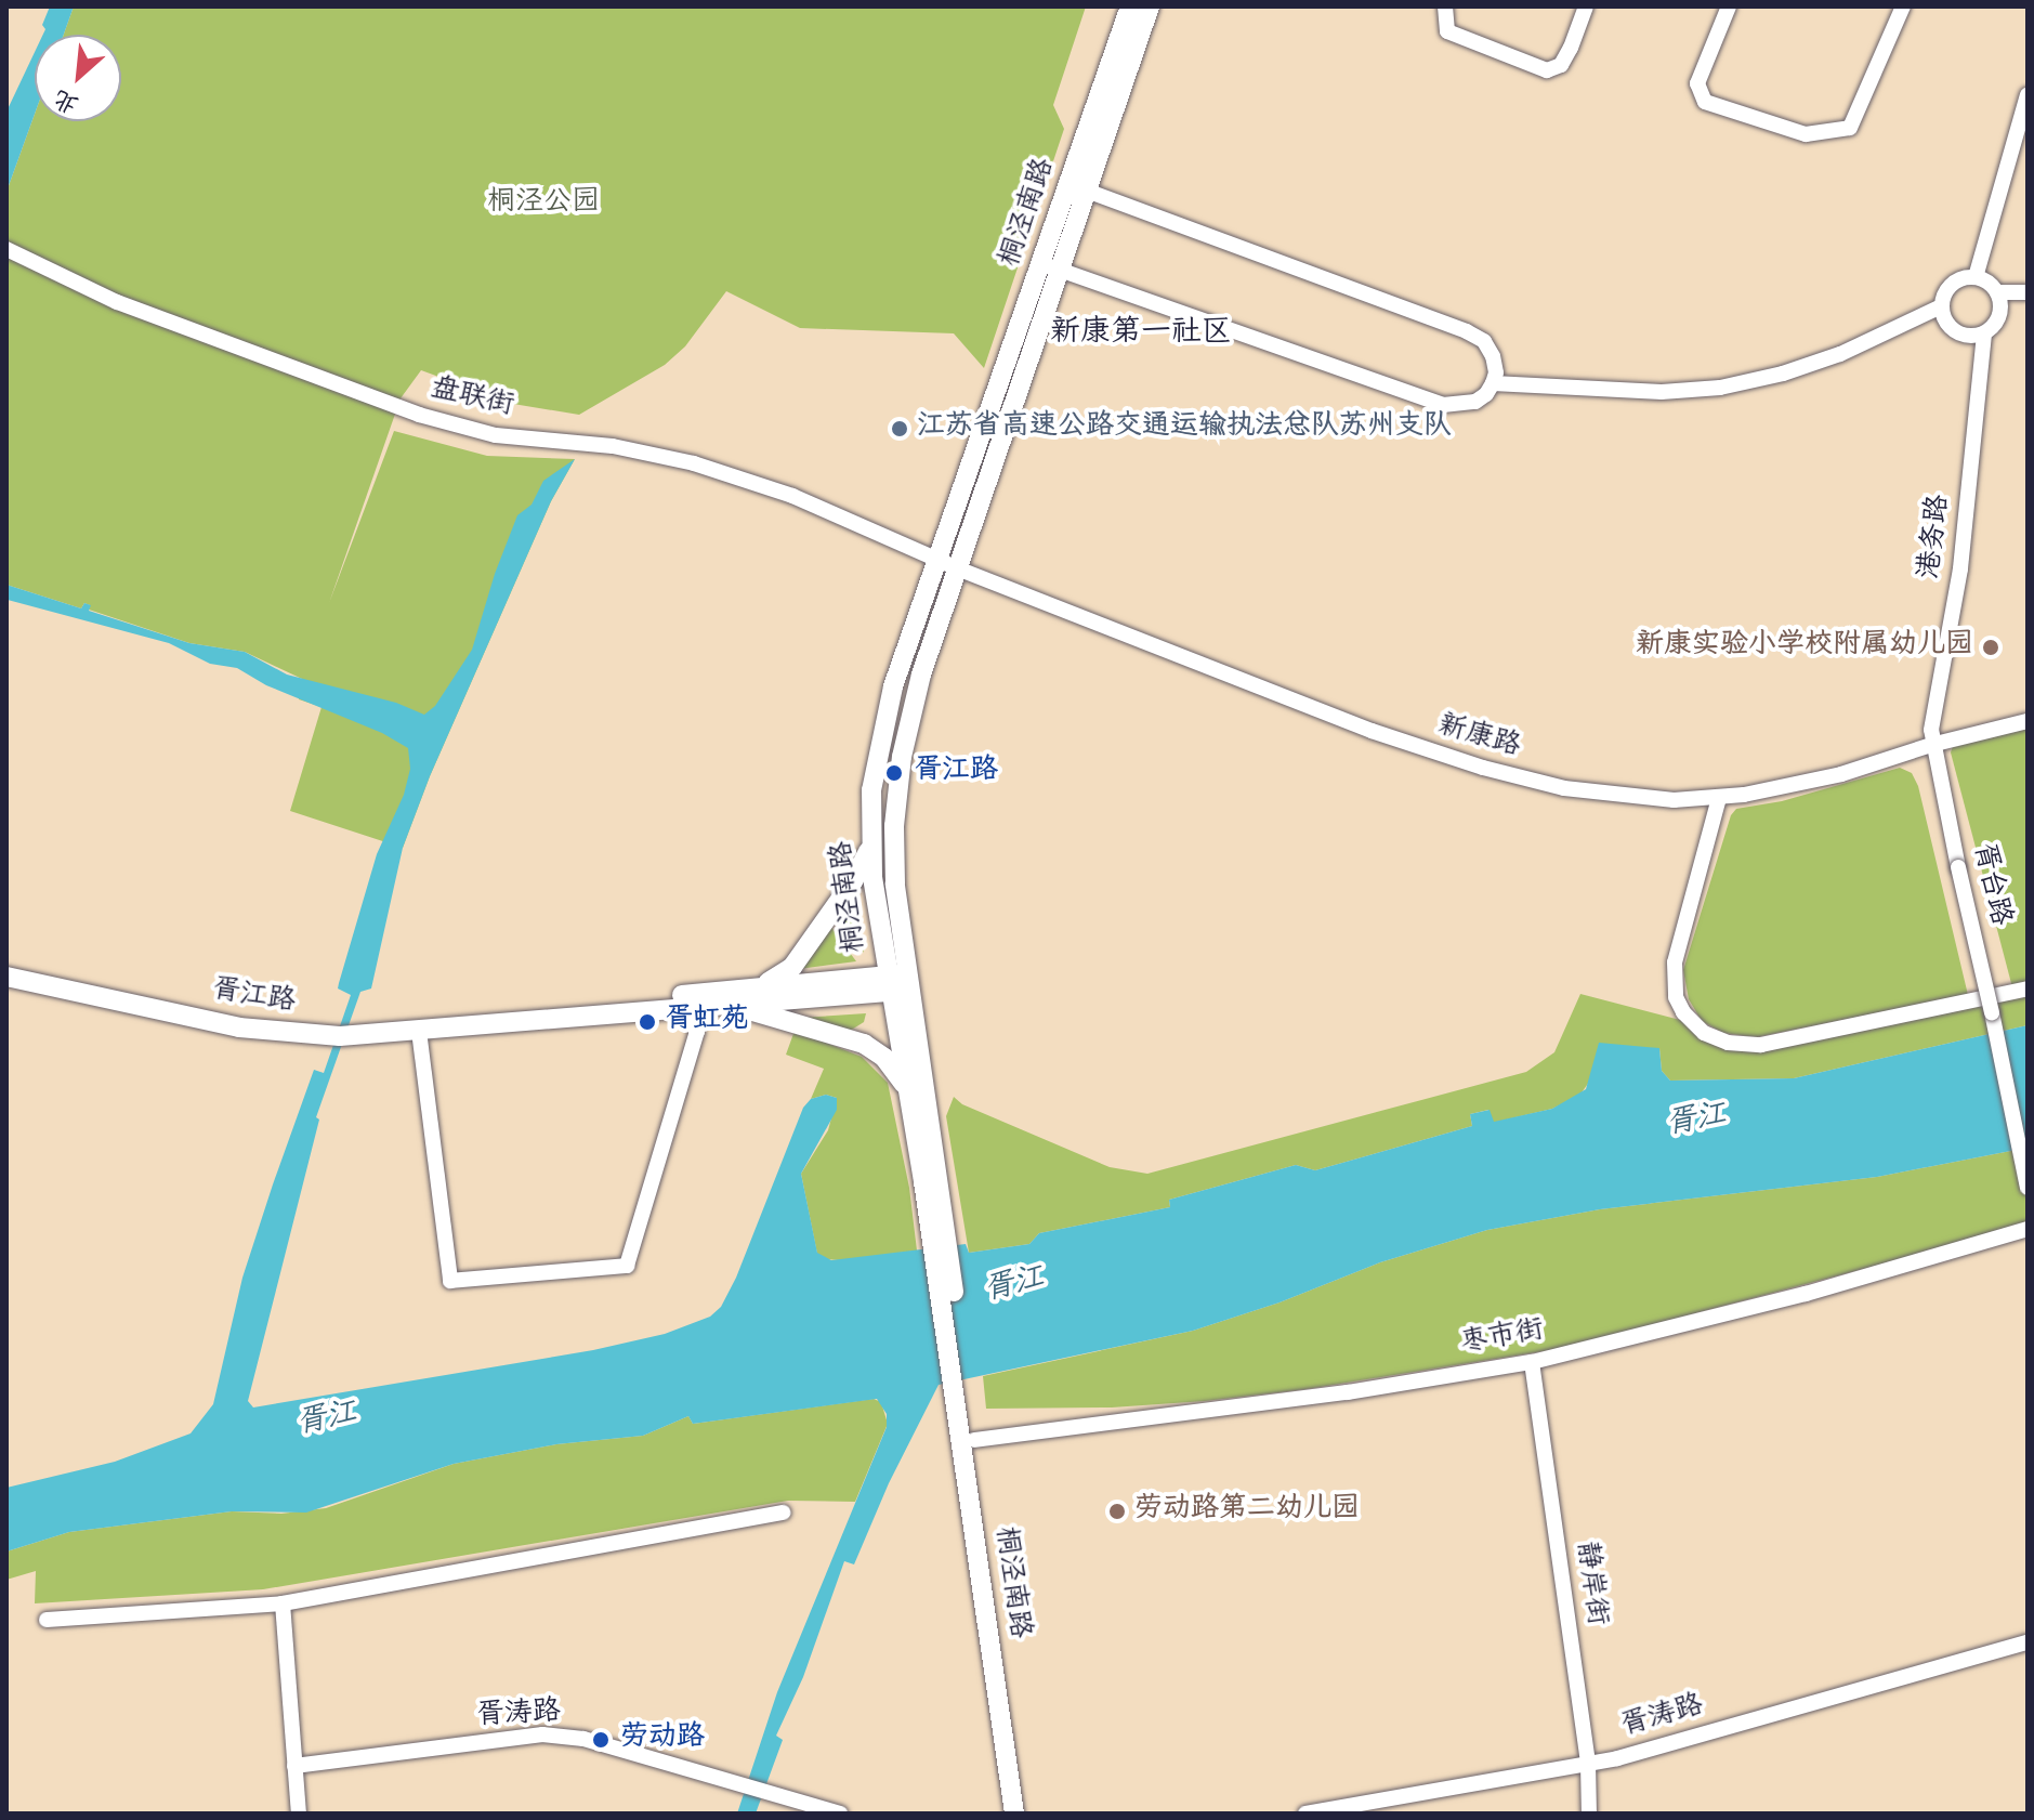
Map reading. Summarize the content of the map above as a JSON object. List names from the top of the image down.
{
  "streets": {
    "main road": ["桐泾南路", "胥江路"],
    "street": [
      "盘联街",
      "港务路",
      "新康路",
      "胥台路",
      "枣市街",
      "静岸街",
      "胥涛路"
    ]
  },
  "crossings": [
    ["桐泾南路", "盘联街"],
    ["桐泾南路", "新康路"],
    ["桐泾南路", "胥江路"],
    ["桐泾南路", "枣市街"],
    ["盘联街", "新康路"],
    ["港务路", "新康路"],
    ["港务路", "胥台路"],
    ["新康路", "胥台路"],
    ["枣市街", "静岸街"],
    ["静岸街", "胥涛路"]
  ],
  "districts": ["新康第一社区"],
  "water": ["胥江"],
  "parks": ["桐泾公园"],
  "places": [
    "江苏省高速公路交通运输执法总队苏州支队",
    "新康实验小学校附属幼儿园",
    "胥江路",
    "胥虹苑",
    "劳动路第二幼儿园",
    "劳动路"
  ],
  "north": "bottom left"
}
